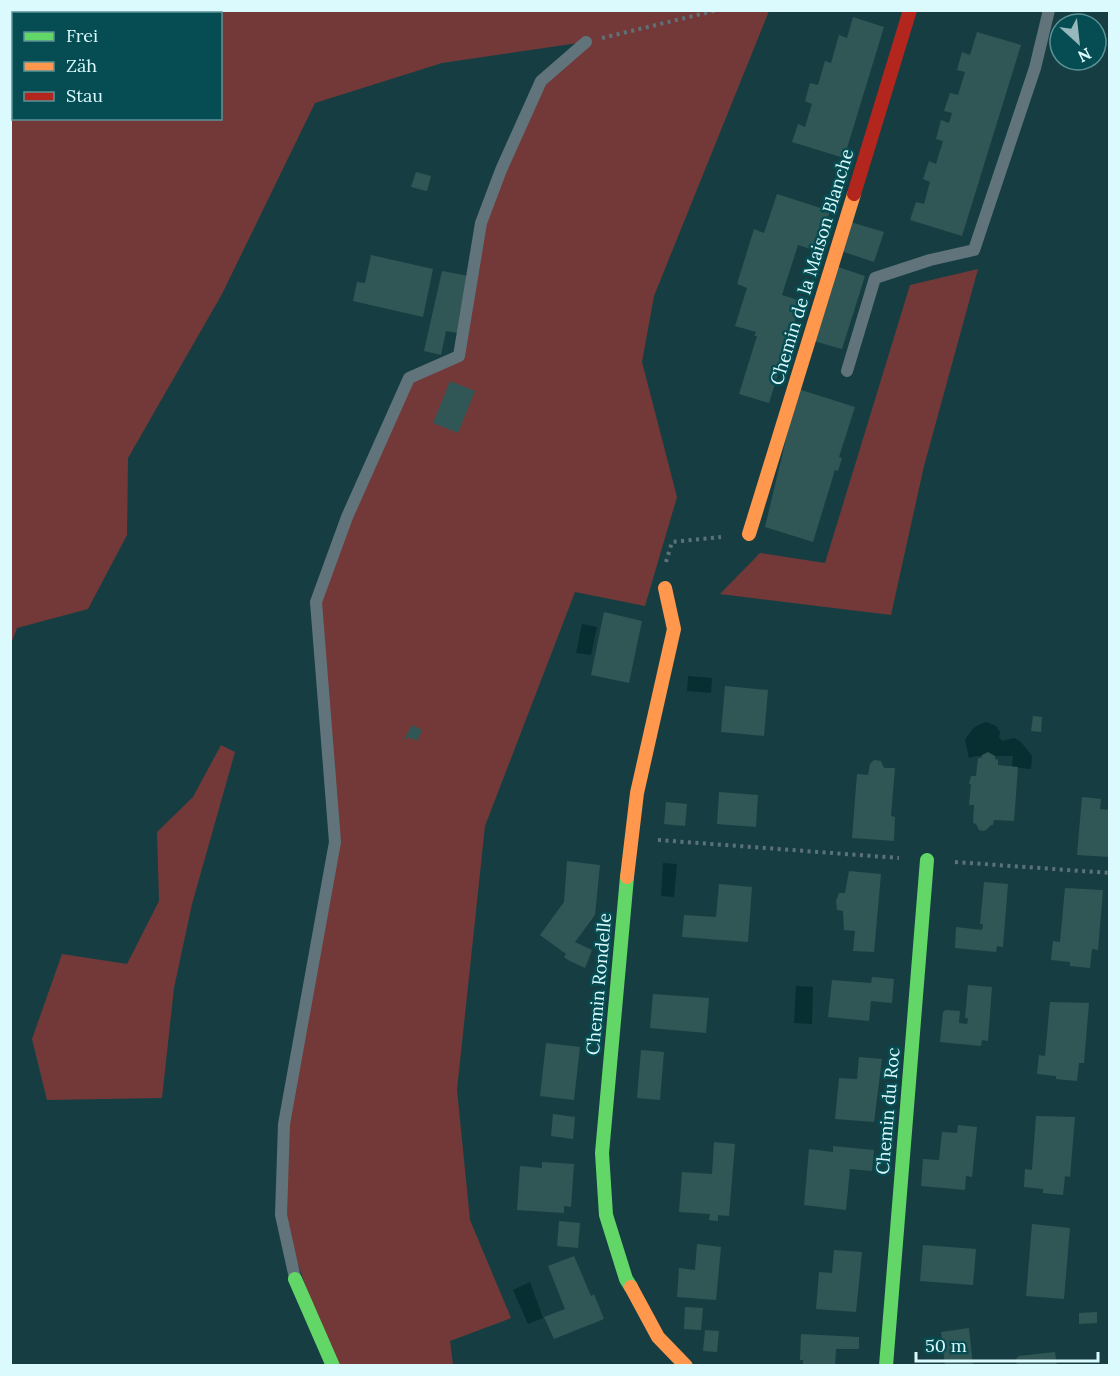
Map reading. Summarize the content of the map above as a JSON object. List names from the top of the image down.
{
  "streets": {
    "street": ["Chemin de la Maison Blanche", "Chemin Rondelle", "Chemin du Roc"]
  },
  "legend": ["Frei", "Zäh", "Stau"],
  "scale_bar": "50 m",
  "north": "bottom right"
}
